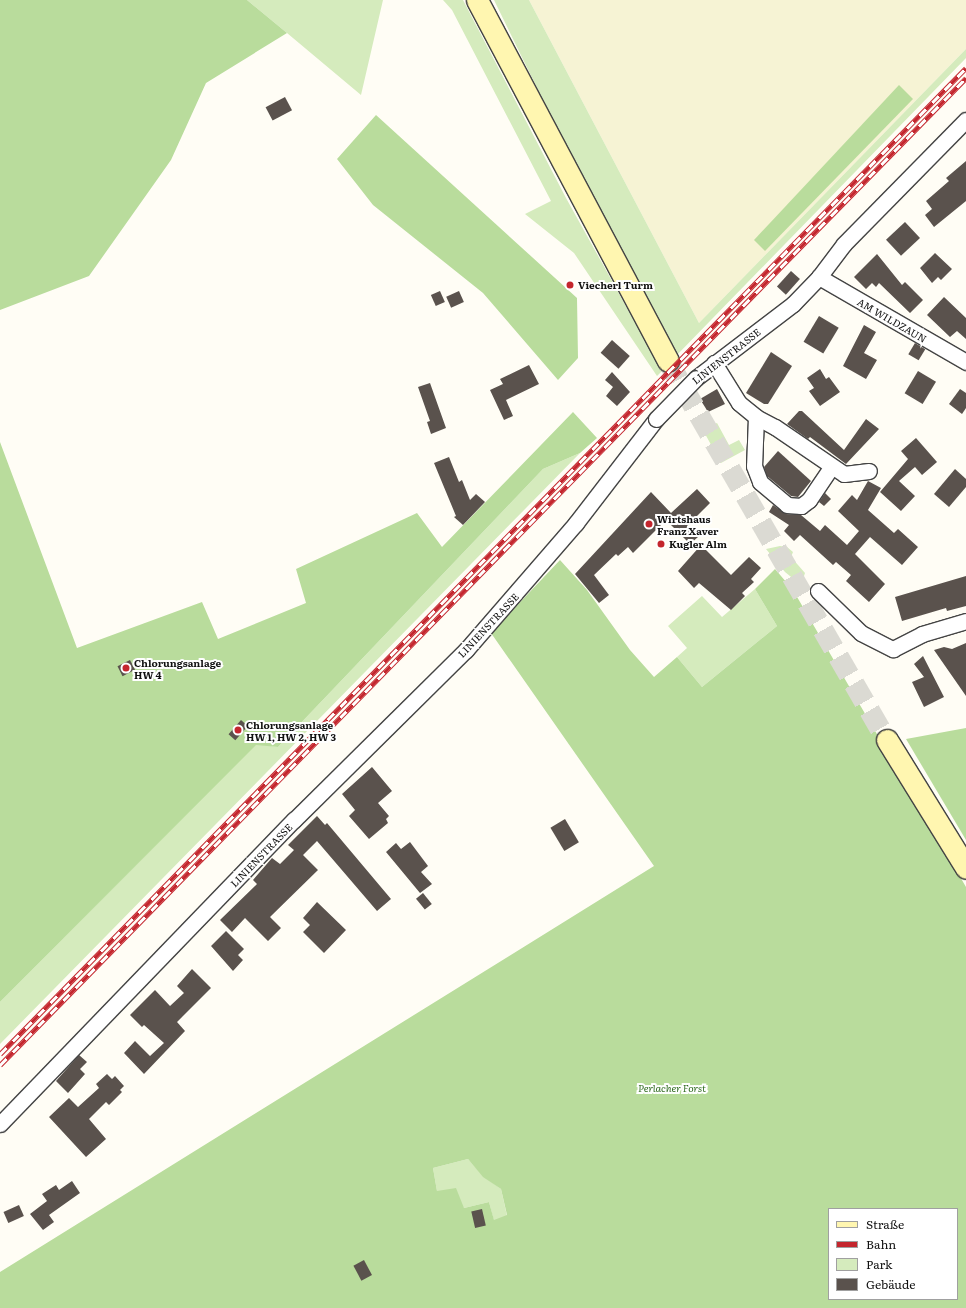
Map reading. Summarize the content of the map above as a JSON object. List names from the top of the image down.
{
  "streets": {
    "street": ["AM WILDZAUN", "LINIENSTRASSE"]
  },
  "crossings": [
    ["AM WILDZAUN", "LINIENSTRASSE"]
  ],
  "parks": ["Perlacher Forst"],
  "places": [
    "Viecherl Turm",
    "Wirtshaus Franz Xaver",
    "Kugler Alm",
    "Chlorungsanlage HW 4",
    "Chlorungsanlage HW 1, HW 2, HW 3"
  ],
  "legend": [
    "Straße",
    "Bahn",
    "Park",
    "Gebäude"
  ]
}
